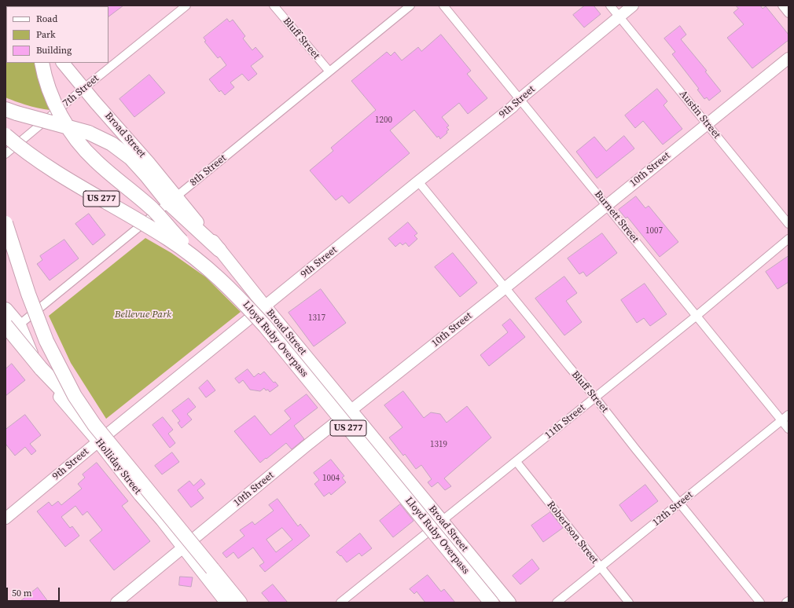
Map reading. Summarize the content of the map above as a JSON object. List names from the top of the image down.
{
  "streets": {
    "highway": ["US 277", "Lloyd Ruby Overpass"],
    "main road": ["Broad Street", "Holliday Street"],
    "street": [
      "Bluff Street",
      "7th Street",
      "9th Street",
      "Austin Street",
      "10th Street",
      "8th Street",
      "Burnett Street",
      "11th Street",
      "12th Street",
      "Robertson Street"
    ]
  },
  "crossings": [
    ["Bluff Street", "9th Street"],
    ["Bluff Street", "10th Street"],
    ["Bluff Street", "8th Street"],
    ["Bluff Street", "11th Street"],
    ["Bluff Street", "12th Street"],
    ["7th Street", "Broad Street"],
    ["9th Street", "Austin Street"],
    ["9th Street", "Broad Street"],
    ["9th Street", "Burnett Street"],
    ["9th Street", "Holliday Street"],
    ["Austin Street", "10th Street"],
    ["Broad Street", "10th Street"],
    ["Broad Street", "8th Street"],
    ["Broad Street", "11th Street"],
    ["10th Street", "Burnett Street"],
    ["10th Street", "Holliday Street"],
    ["Burnett Street", "11th Street"],
    ["Burnett Street", "12th Street"],
    ["11th Street", "Robertson Street"],
    ["12th Street", "Robertson Street"]
  ],
  "parks": ["Bellevue Park"],
  "house_numbers": [
    "1200",
    "1007",
    "1317",
    "1319",
    "1004"
  ],
  "legend": ["Road", "Park", "Building"],
  "scale_bar": "50 m"
}
